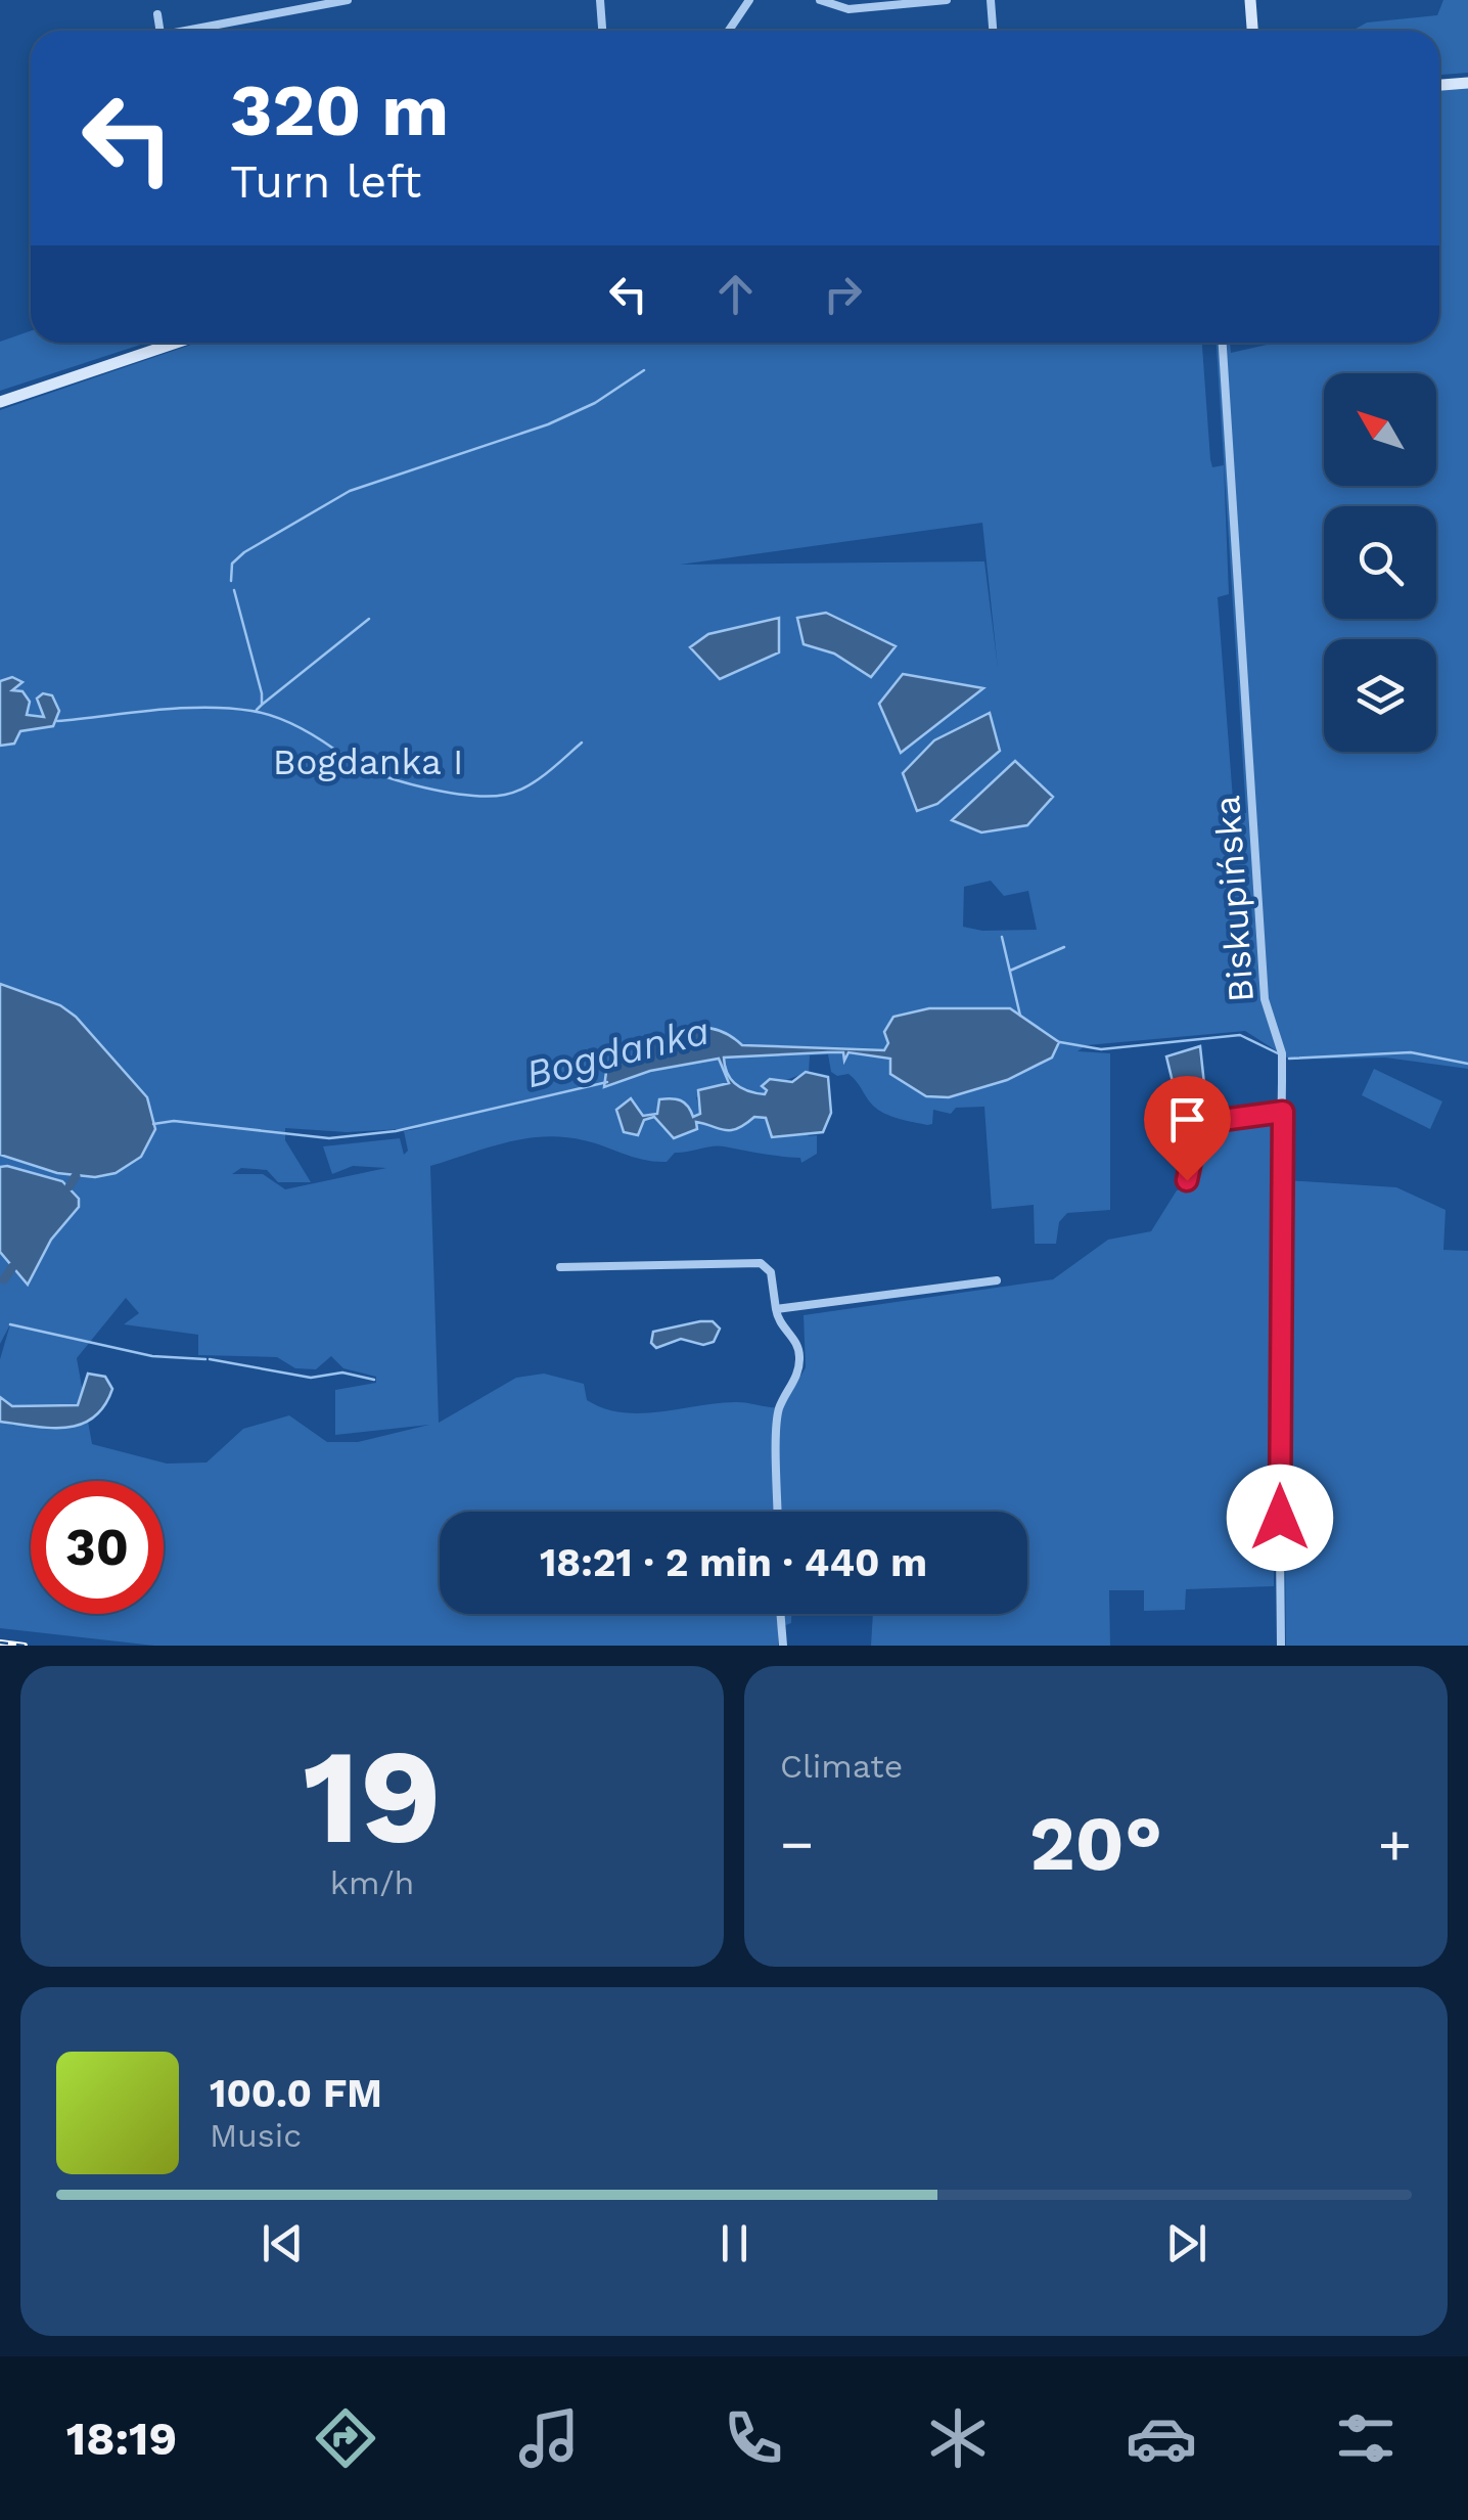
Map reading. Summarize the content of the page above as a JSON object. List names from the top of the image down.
{
  "streets": {
    "street": ["Biskupińska"]
  },
  "water": ["Bogdanka"],
  "parks": ["Bogdanka I"],
  "north": "top left",
  "page": {
    "turn": ["320 m", "Turn left"],
    "limit": "30",
    "trip": "18:21 · 2 min · 440 m",
    "tile": [
      ["19", "km/h"],
      "Climate"
    ],
    "heat": ["−", "20°", "+"],
    "song": ["100.0 FM", "Music"],
    "tabs": "18:19"
  }
}
